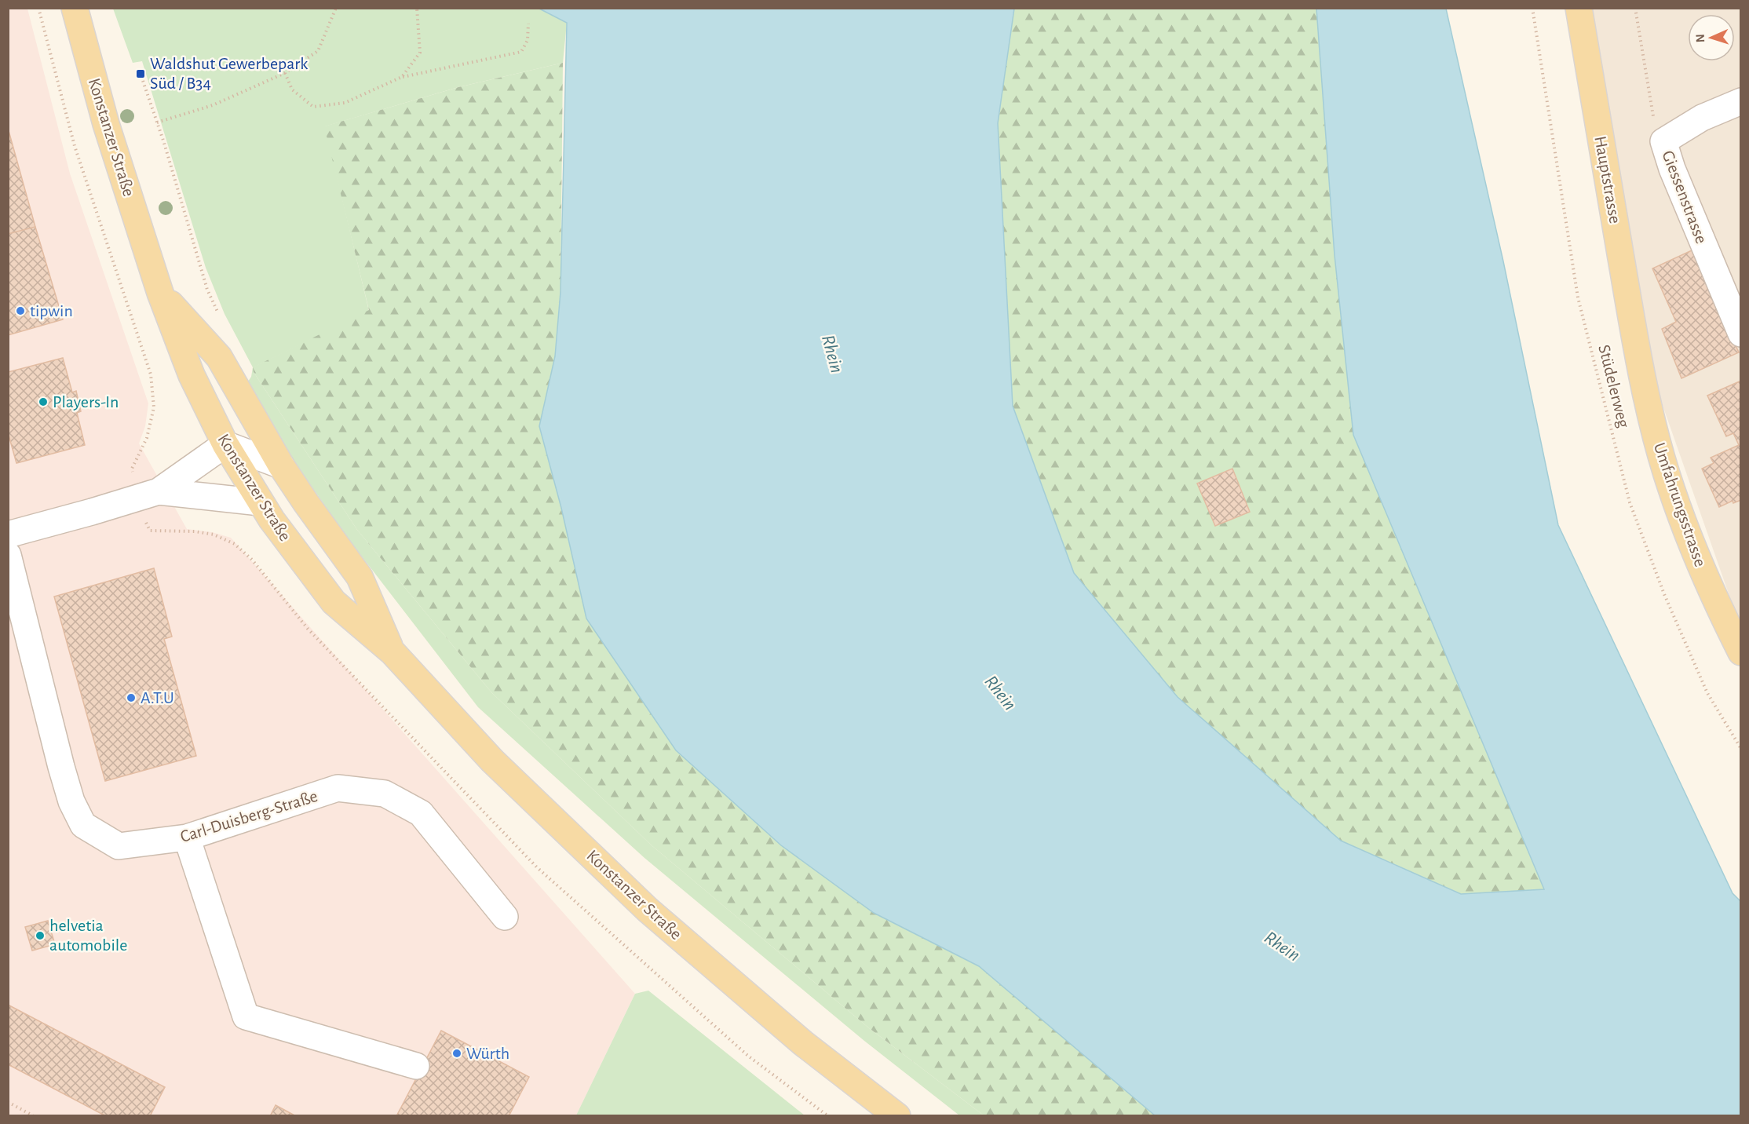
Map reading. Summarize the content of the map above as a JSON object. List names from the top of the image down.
{
  "streets": {
    "main road": ["Konstanzer Straße", "Hauptstrasse", "Umfahrungsstrasse"],
    "street": ["Giessenstrasse", "Carl-Duisberg-Straße"],
    "path": ["Stüdelerweg"]
  },
  "crossings": [
    ["Hauptstrasse", "Umfahrungsstrasse"]
  ],
  "water": ["Rhein"],
  "places": {
    "transit": ["Waldshut Gewerbepark Süd / B34"],
    "other": [
      "tipwin",
      "Players-In",
      "A.T.U",
      "helvetia automobile",
      "Würth"
    ]
  },
  "north": "left"
}
